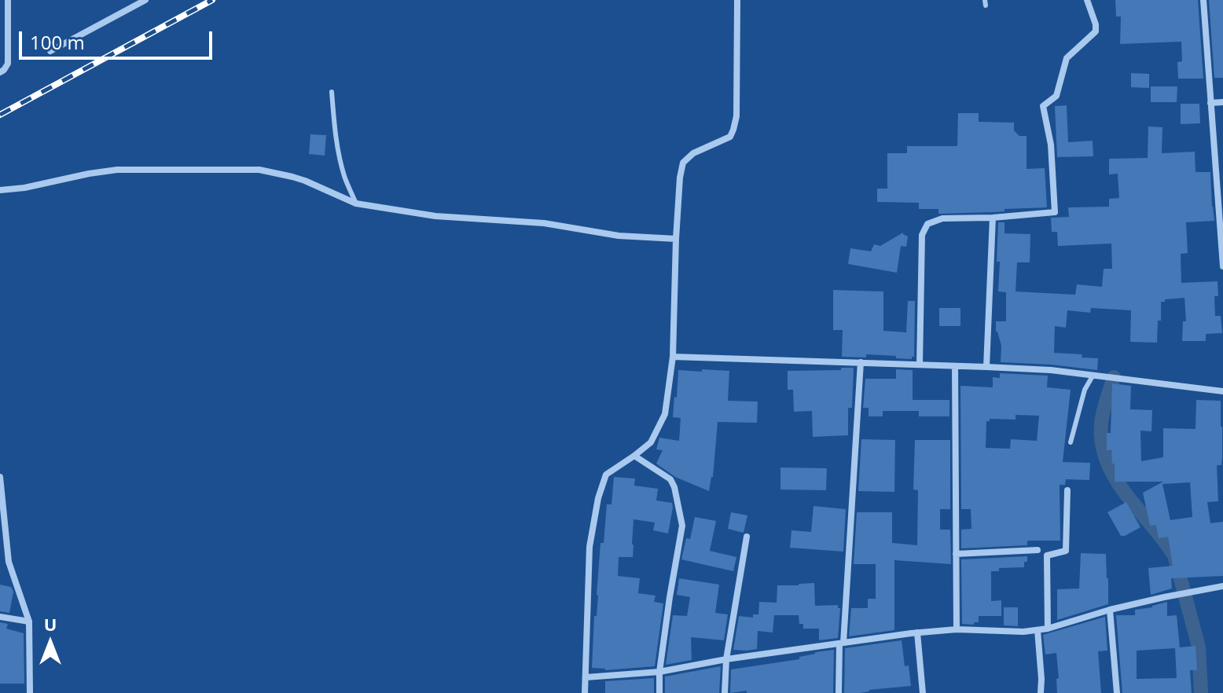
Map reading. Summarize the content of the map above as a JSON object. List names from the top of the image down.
{
  "scale_bar": "100 m",
  "north": "top"
}
